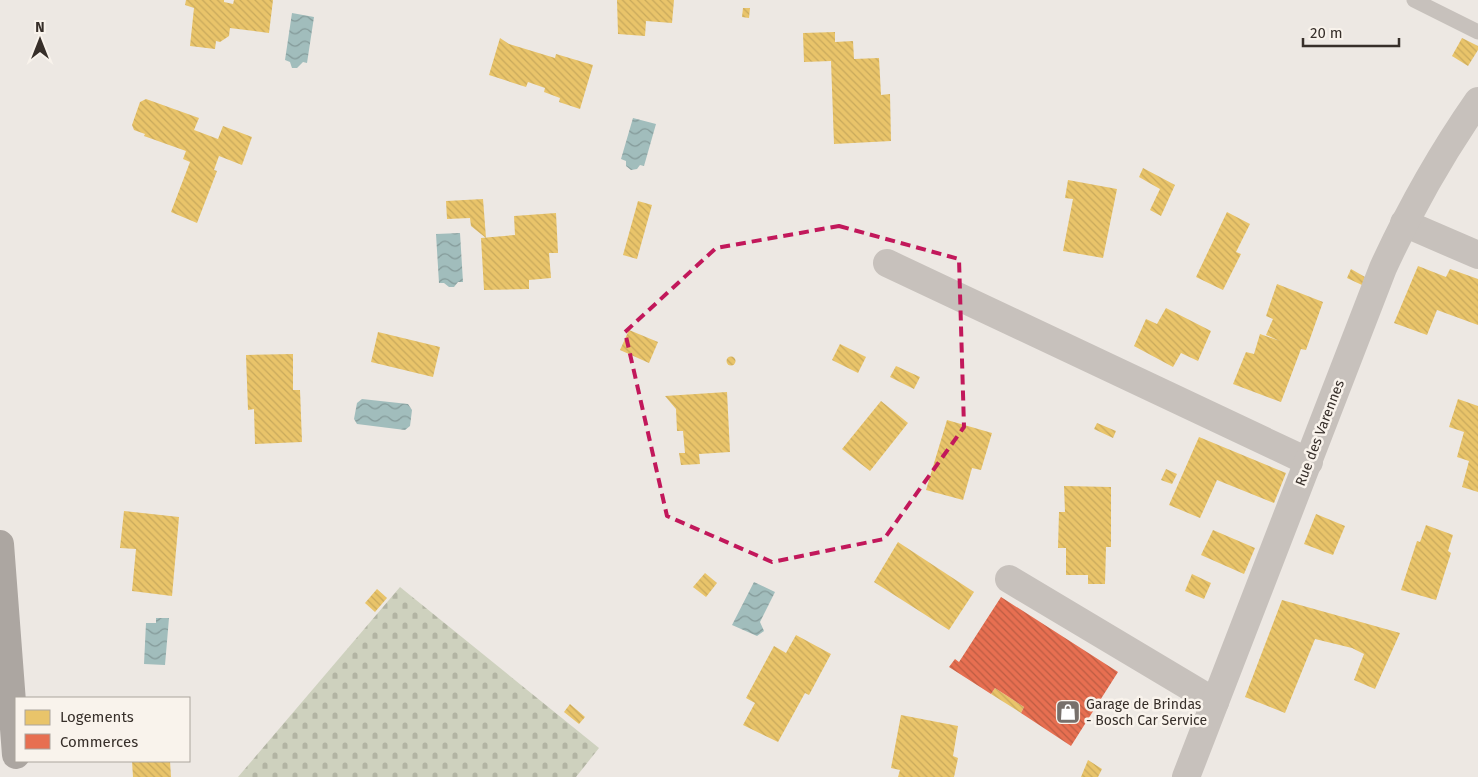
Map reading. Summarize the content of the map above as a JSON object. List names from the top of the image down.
{
  "streets": {
    "street": ["Rue des Varennes"]
  },
  "places": {
    "shop": ["Garage de Brindas - Bosch Car Service"]
  },
  "legend": ["Logements", "Commerces"],
  "scale_bar": "20 m",
  "north": "top"
}
